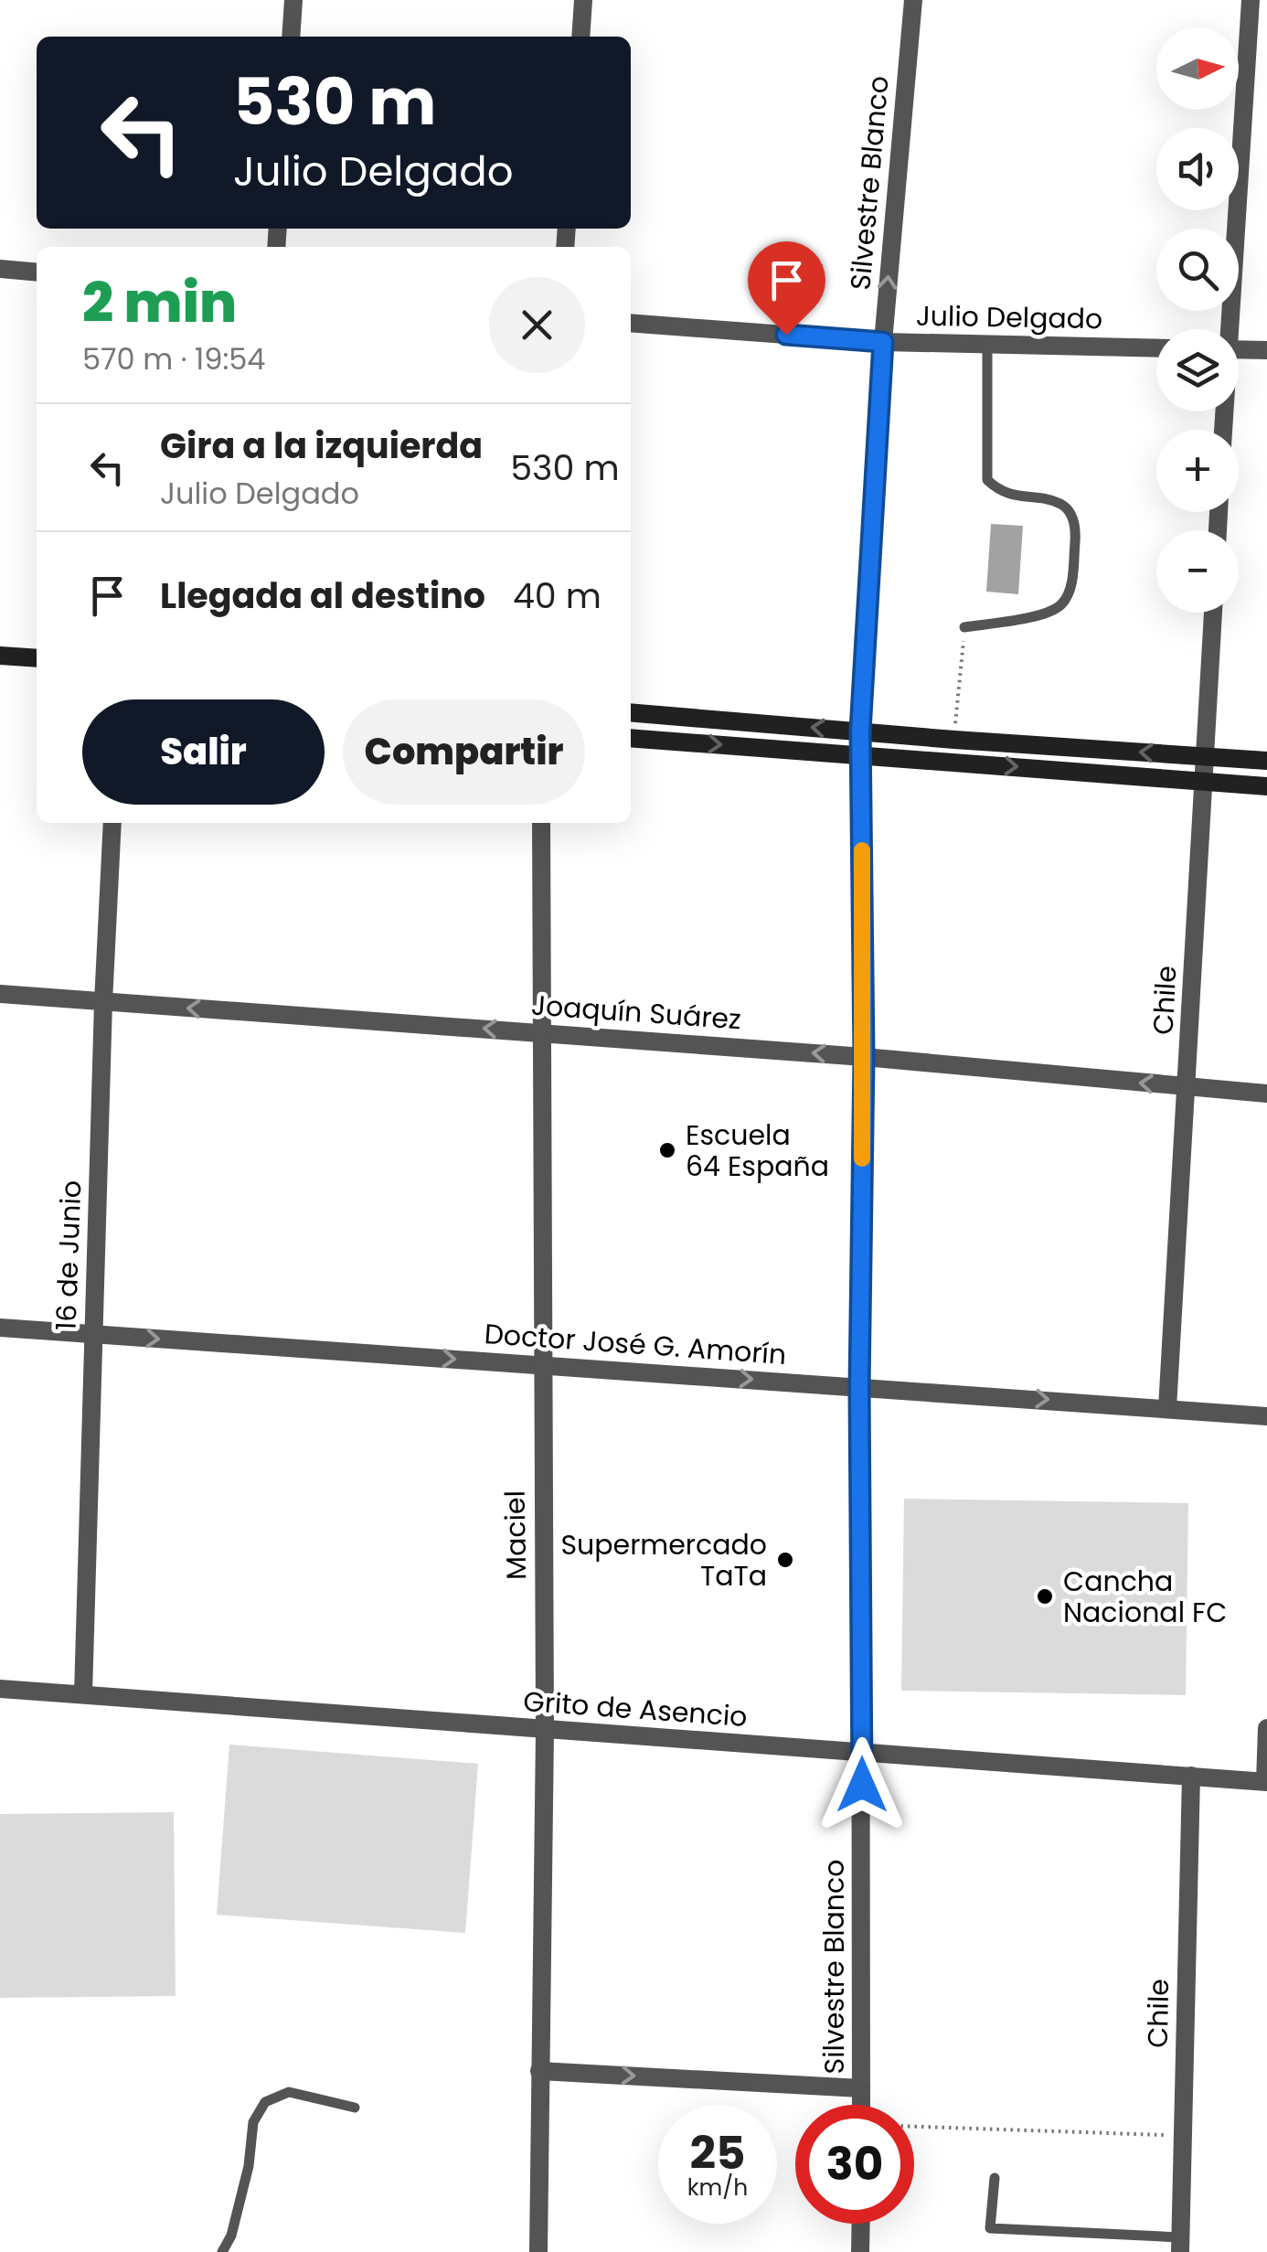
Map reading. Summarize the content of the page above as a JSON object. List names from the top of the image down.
{
  "streets": {
    "street": [
      "Silvestre Blanco",
      "Julio Delgado",
      "Chile",
      "Joaquín Suárez",
      "16 de Junio",
      "Doctor José G. Amorín",
      "Maciel",
      "Grito de Asencio"
    ]
  },
  "crossings": [
    ["Silvestre Blanco", "Julio Delgado"],
    ["Silvestre Blanco", "Joaquín Suárez"],
    ["Silvestre Blanco", "Doctor José G. Amorín"],
    ["Silvestre Blanco", "Grito de Asencio"],
    ["Chile", "Joaquín Suárez"],
    ["Chile", "Doctor José G. Amorín"],
    ["Chile", "Grito de Asencio"],
    ["Joaquín Suárez", "16 de Junio"],
    ["Joaquín Suárez", "Maciel"],
    ["16 de Junio", "Doctor José G. Amorín"],
    ["16 de Junio", "Grito de Asencio"],
    ["Doctor José G. Amorín", "Maciel"],
    ["Maciel", "Grito de Asencio"]
  ],
  "one_way": ["Joaquín Suárez", "Doctor José G. Amorín"],
  "places": ["Escuela 64 España", "Supermercado TaTa", "Cancha Nacional FC"],
  "north": "right",
  "page": {
    "map_buttons": ["+", "−"],
    "turn": ["530 m", "Julio Delgado"],
    "heading": ["2 min", "570 m · 19:54"],
    "list": [
      {
        "name": "Gira a la izquierda",
        "note": "Julio Delgado",
        "value": "530 m"
      },
      {
        "name": "Llegada al destino",
        "value": "40 m"
      }
    ],
    "buttons": ["Salir", "Compartir"],
    "speed": "25 km/h",
    "limit": "30"
  }
}
